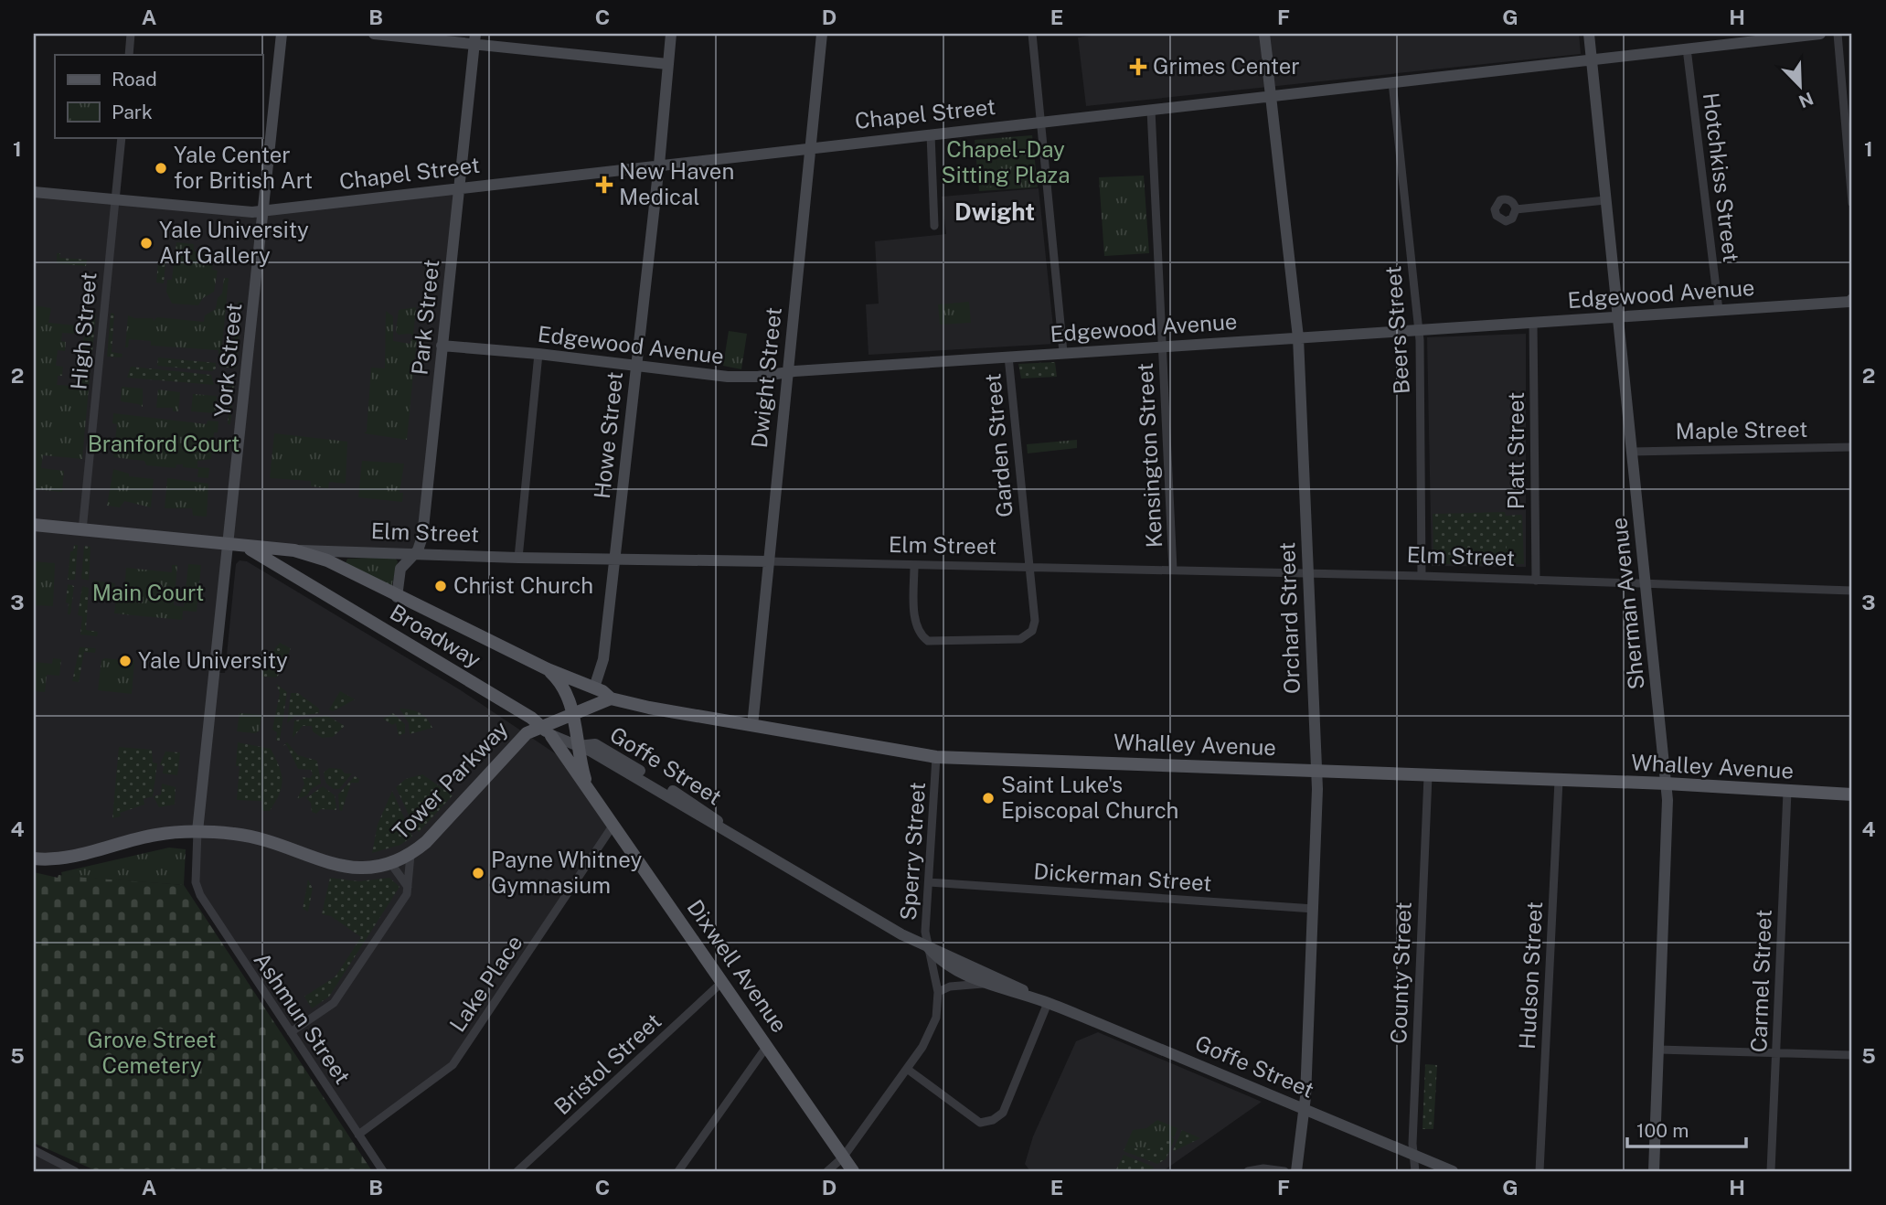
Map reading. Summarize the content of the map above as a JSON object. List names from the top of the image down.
{
  "streets": {
    "main road": [
      "Chapel Street",
      "Edgewood Avenue",
      "Park Street",
      "York Street",
      "Dwight Street",
      "Howe Street",
      "Elm Street",
      "Sherman Avenue",
      "Orchard Street",
      "Broadway",
      "Whalley Avenue",
      "Goffe Street",
      "Tower Parkway",
      "Dixwell Avenue"
    ],
    "street": [
      "Hotchkiss Street",
      "Beers Street",
      "High Street",
      "Maple Street",
      "Garden Street",
      "Platt Street",
      "Kensington Street",
      "Sperry Street",
      "Dickerman Street",
      "County Street",
      "Hudson Street",
      "Carmel Street",
      "Lake Place",
      "Ashmun Street",
      "Bristol Street"
    ]
  },
  "crossings": [
    ["Chapel Street", "Hotchkiss Street"],
    ["Chapel Street", "Park Street"],
    ["Chapel Street", "Beers Street"],
    ["Chapel Street", "High Street"],
    ["Chapel Street", "York Street"],
    ["Chapel Street", "Dwight Street"],
    ["Chapel Street", "Howe Street"],
    ["Chapel Street", "Kensington Street"],
    ["Chapel Street", "Sherman Avenue"],
    ["Chapel Street", "Orchard Street"],
    ["Hotchkiss Street", "Edgewood Avenue"],
    ["Edgewood Avenue", "Park Street"],
    ["Edgewood Avenue", "Beers Street"],
    ["Edgewood Avenue", "Dwight Street"],
    ["Edgewood Avenue", "Howe Street"],
    ["Edgewood Avenue", "Garden Street"],
    ["Edgewood Avenue", "Platt Street"],
    ["Edgewood Avenue", "Kensington Street"],
    ["Edgewood Avenue", "Sherman Avenue"],
    ["Edgewood Avenue", "Orchard Street"],
    ["Park Street", "Elm Street"],
    ["Park Street", "Broadway"],
    ["Beers Street", "Elm Street"],
    ["High Street", "Elm Street"],
    ["York Street", "Elm Street"],
    ["York Street", "Tower Parkway"],
    ["York Street", "Ashmun Street"],
    ["Dwight Street", "Elm Street"],
    ["Dwight Street", "Whalley Avenue"],
    ["Maple Street", "Sherman Avenue"],
    ["Howe Street", "Elm Street"],
    ["Howe Street", "Whalley Avenue"],
    ["Garden Street", "Elm Street"],
    ["Platt Street", "Elm Street"],
    ["Kensington Street", "Elm Street"],
    ["Elm Street", "Sherman Avenue"],
    ["Elm Street", "Orchard Street"],
    ["Elm Street", "Broadway"],
    ["Sherman Avenue", "Whalley Avenue"],
    ["Orchard Street", "Whalley Avenue"],
    ["Orchard Street", "Goffe Street"],
    ["Orchard Street", "Dickerman Street"],
    ["Broadway", "Whalley Avenue"],
    ["Broadway", "Goffe Street"],
    ["Broadway", "Tower Parkway"],
    ["Broadway", "Dixwell Avenue"],
    ["Whalley Avenue", "Tower Parkway"],
    ["Whalley Avenue", "Sperry Street"],
    ["Whalley Avenue", "Dixwell Avenue"],
    ["Whalley Avenue", "County Street"],
    ["Whalley Avenue", "Hudson Street"],
    ["Whalley Avenue", "Carmel Street"],
    ["Goffe Street", "Tower Parkway"],
    ["Goffe Street", "Sperry Street"],
    ["Goffe Street", "Dixwell Avenue"],
    ["Goffe Street", "County Street"],
    ["Tower Parkway", "Dixwell Avenue"],
    ["Sperry Street", "Dickerman Street"],
    ["Dixwell Avenue", "Lake Place"],
    ["Dixwell Avenue", "Bristol Street"],
    ["Lake Place", "Ashmun Street"]
  ],
  "districts": ["Dwight"],
  "parks": [
    "Chapel-Day Sitting Plaza",
    "Branford Court",
    "Main Court",
    "Grove Street Cemetery"
  ],
  "places": {
    "health": ["Grimes Center", "New Haven Medical"],
    "other": [
      "Yale Center for British Art",
      "Yale University Art Gallery",
      "Christ Church",
      "Yale University",
      "Saint Luke's Episcopal Church",
      "Payne Whitney Gymnasium"
    ]
  },
  "legend": ["Road", "Park"],
  "scale_bar": "100 m",
  "north": "bottom right",
  "grid": {
    "columns": [
      "A",
      "B",
      "C",
      "D",
      "E",
      "F",
      "G",
      "H"
    ],
    "rows": [
      "1",
      "2",
      "3",
      "4",
      "5"
    ]
  }
}
